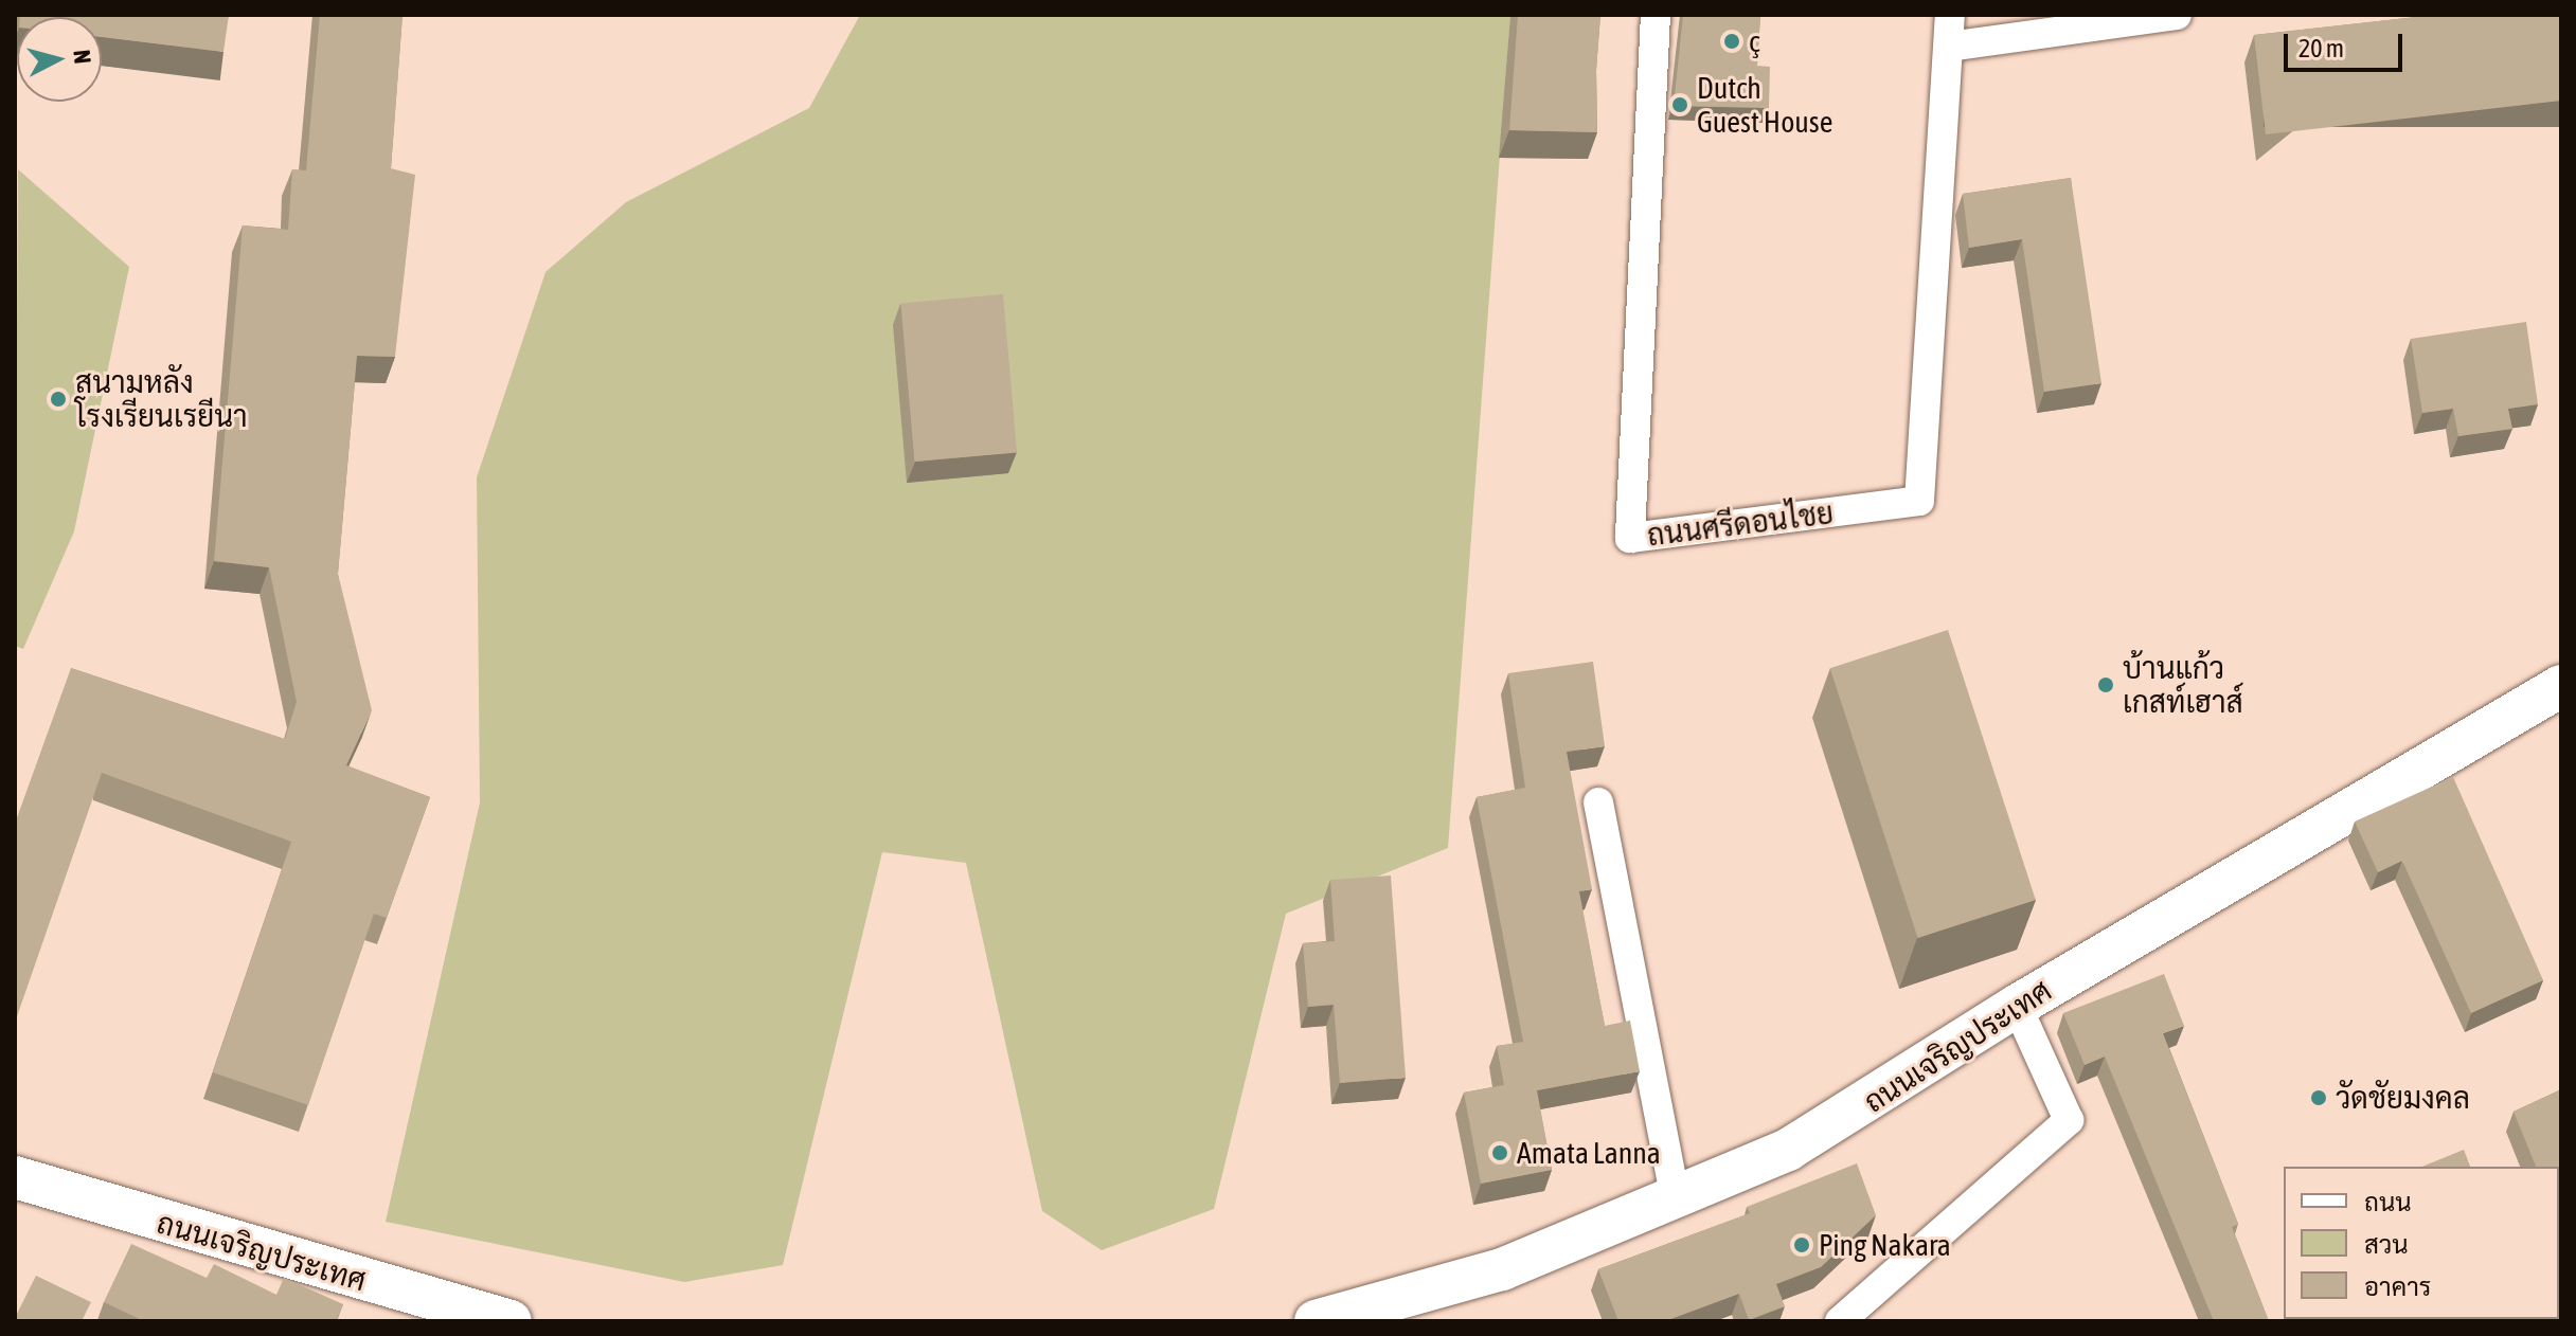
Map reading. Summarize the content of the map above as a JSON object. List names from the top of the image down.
{
  "streets": {
    "street": ["ถนนศรีดอนไชย", "ถนนเจริญประเทศ"]
  },
  "places": [
    "ç",
    "Dutch Guest House",
    "สนามหลัง โรงเรียนเรยีนา",
    "บ้านแก้ว เกสท์เฮาส์",
    "วัดชัยมงคล",
    "Amata Lanna",
    "Ping Nakara"
  ],
  "legend": ["ถนน", "สวน", "อาคาร"],
  "scale_bar": "20 m",
  "north": "right"
}
